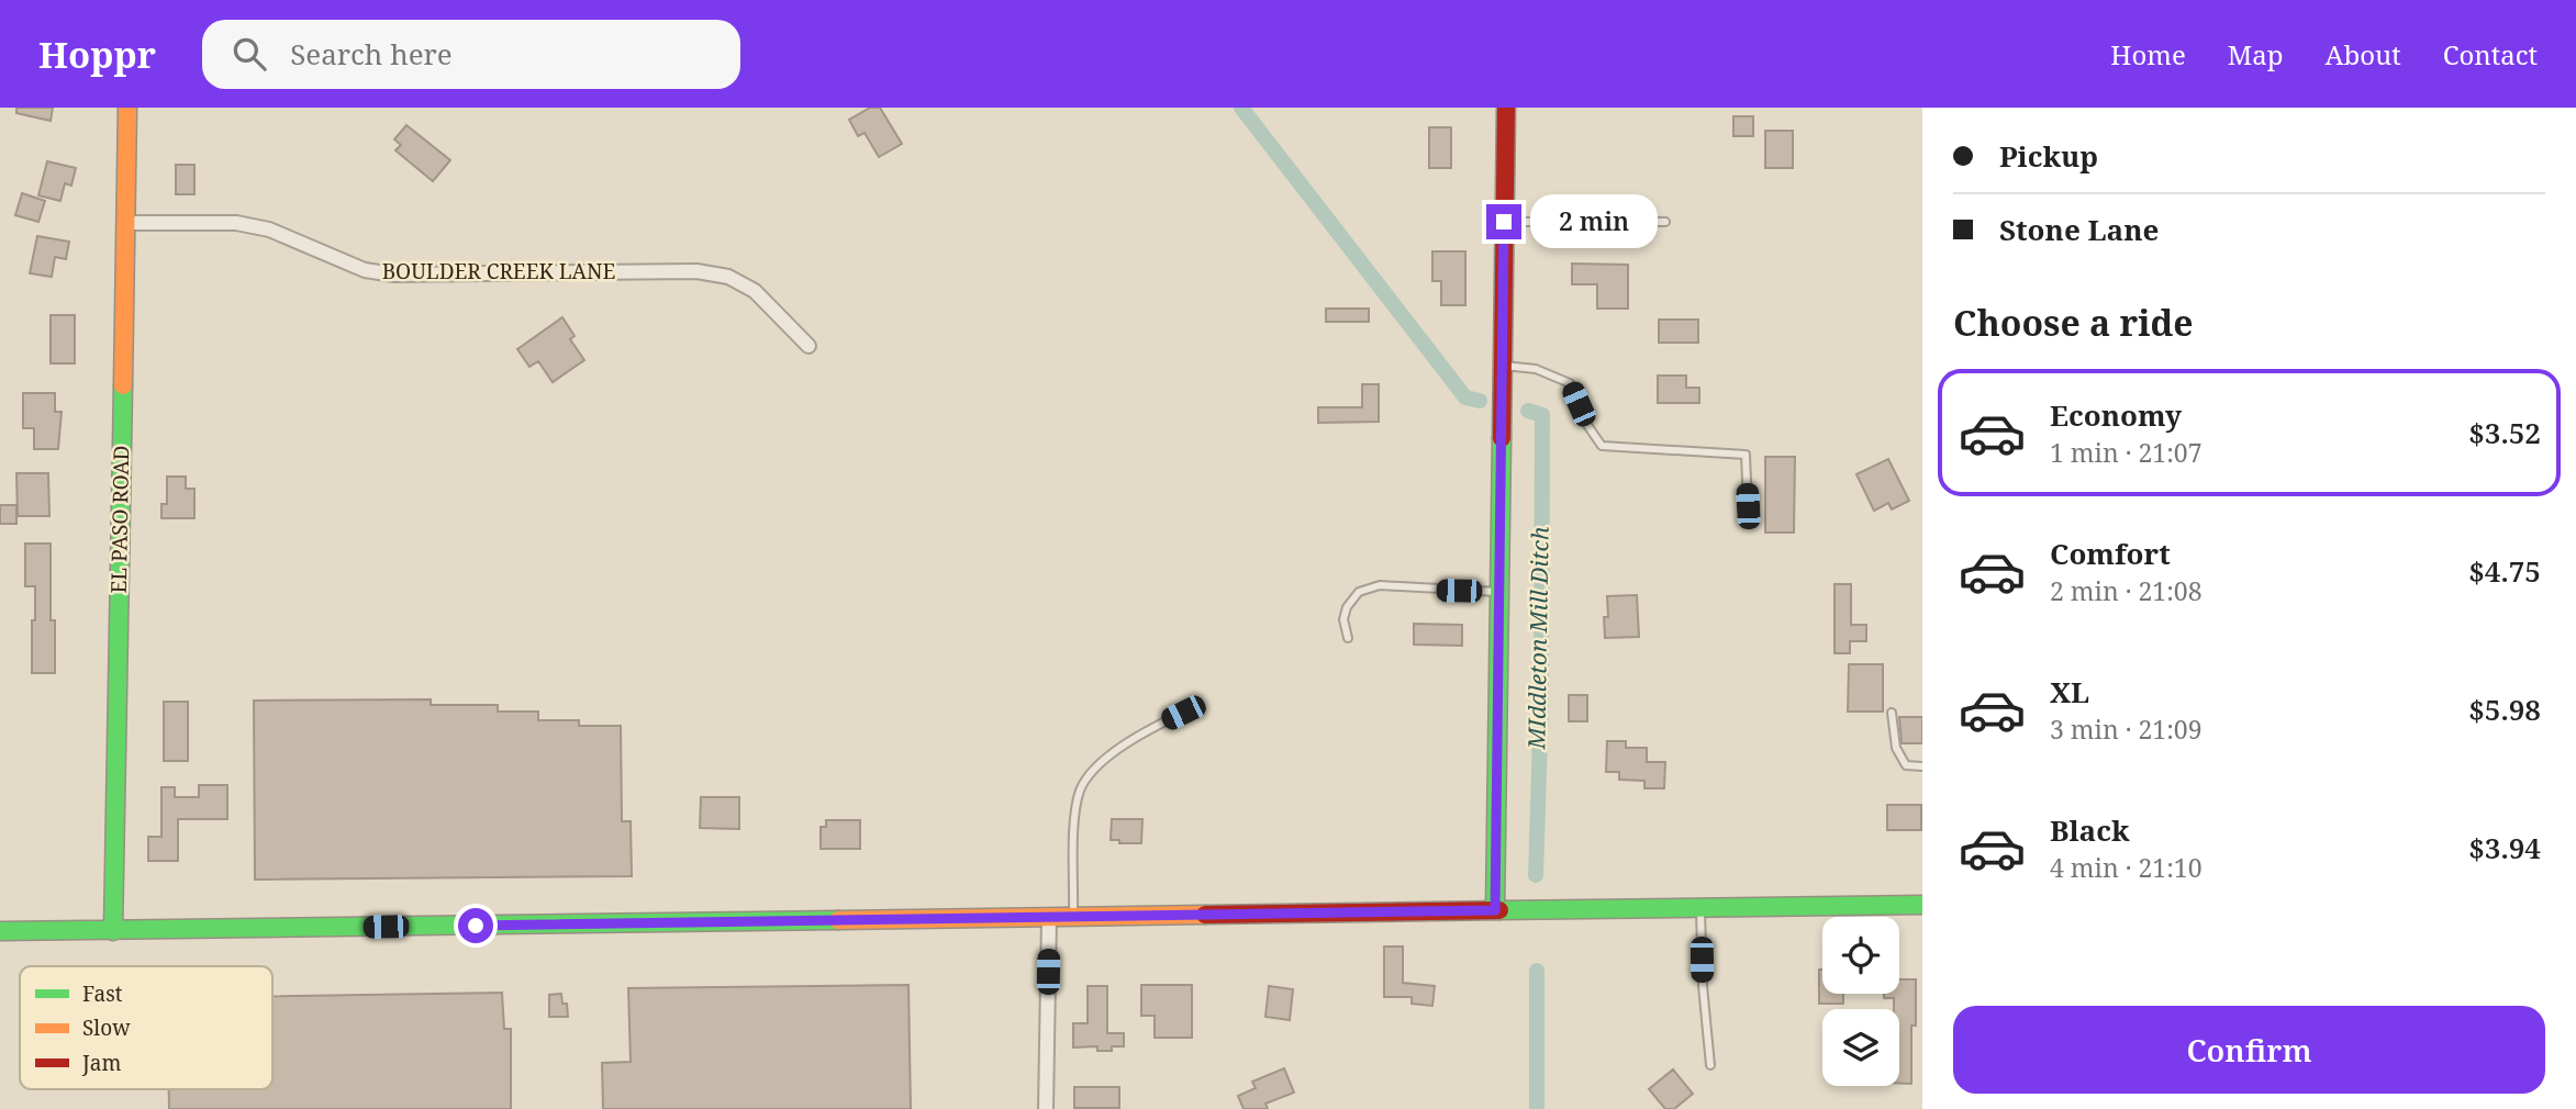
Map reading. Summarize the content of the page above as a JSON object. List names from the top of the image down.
{
  "streets": {
    "main road": ["EL PASO ROAD"],
    "street": ["BOULDER CREEK LANE"]
  },
  "crossings": [
    ["BOULDER CREEK LANE", "EL PASO ROAD"]
  ],
  "water": ["MIddleton Mill Ditch"],
  "legend": ["Fast", "Slow", "Jam"],
  "page": {
    "header": "Hoppr",
    "search": "Search here",
    "nav": [
      "Home",
      "Map",
      "About",
      "Contact"
    ],
    "banner": ["Pickup", "Stone Lane"],
    "bubble": "2 min",
    "heading": "Choose a ride",
    "list": [
      {
        "name": "Economy",
        "note": "1 min · 21:07",
        "value": "$3.52"
      },
      {
        "name": "Comfort",
        "note": "2 min · 21:08",
        "value": "$4.75"
      },
      {
        "name": "XL",
        "note": "3 min · 21:09",
        "value": "$5.98"
      },
      {
        "name": "Black",
        "note": "4 min · 21:10",
        "value": "$3.94"
      }
    ],
    "buttons": "Confirm"
  }
}
